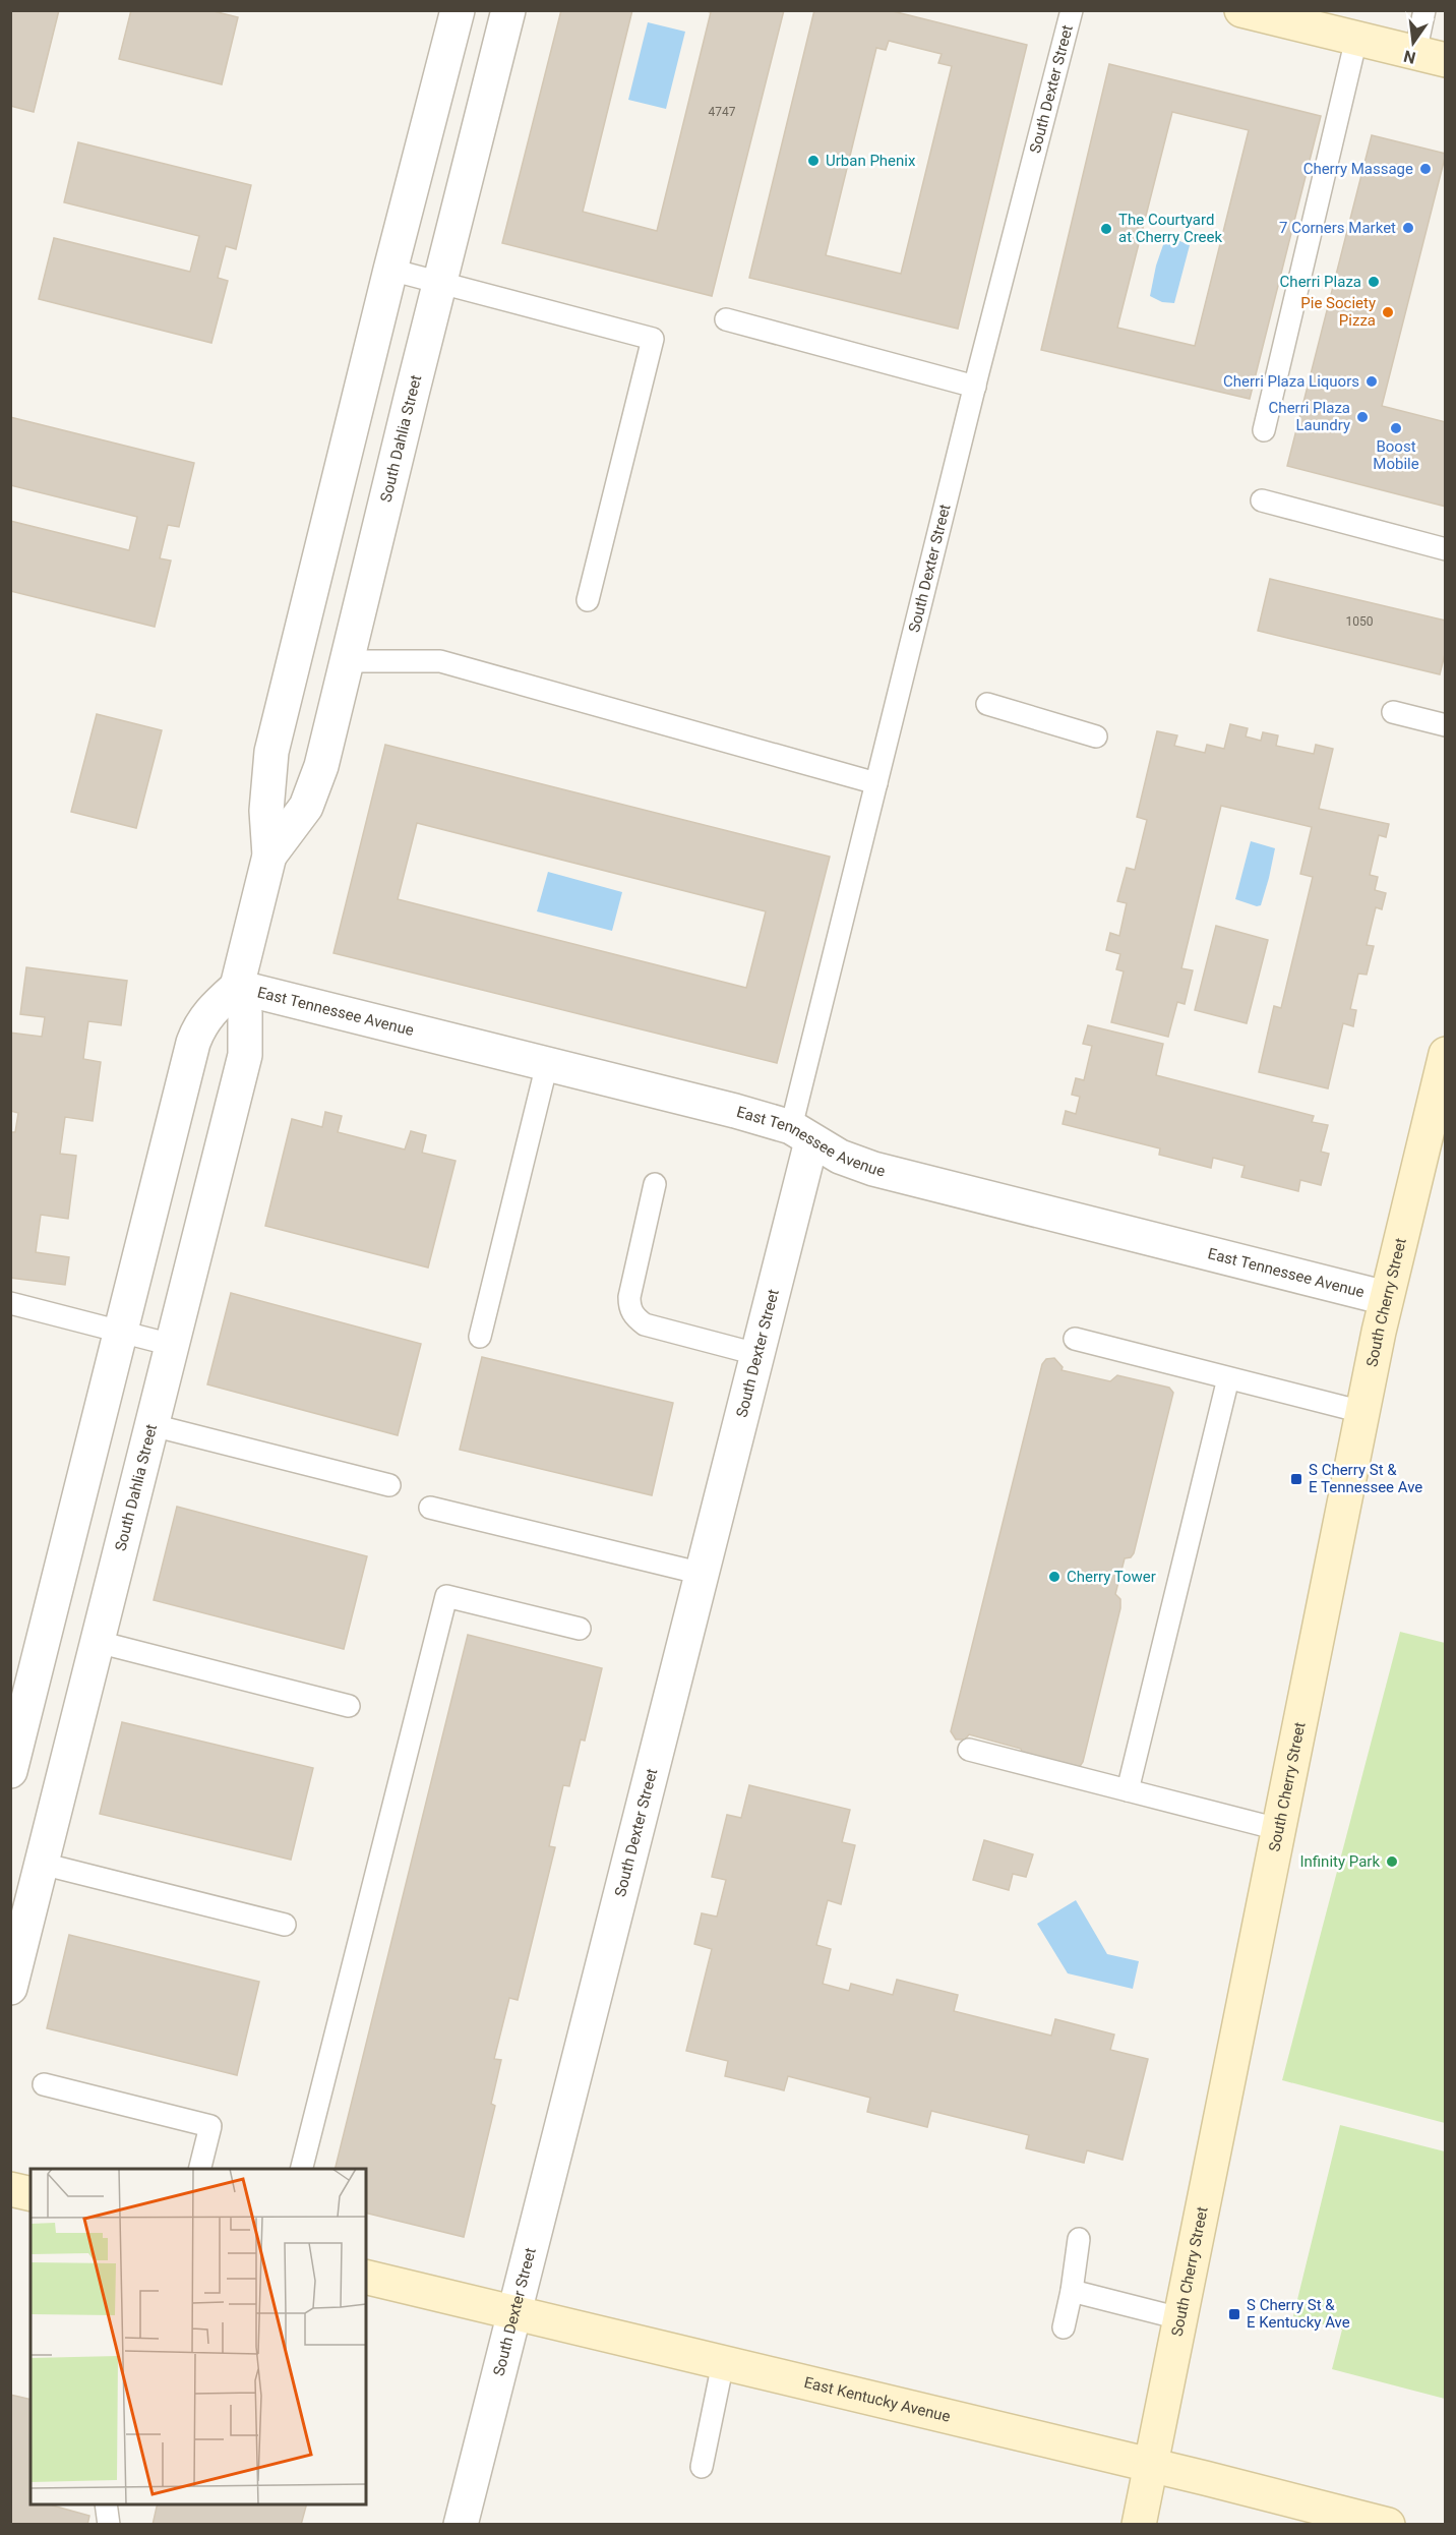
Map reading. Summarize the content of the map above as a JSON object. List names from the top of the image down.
{
  "streets": {
    "street": [
      "South Dexter Street",
      "South Dahlia Street",
      "East Tennessee Avenue",
      "South Cherry Street",
      "East Kentucky Avenue"
    ]
  },
  "crossings": [
    ["South Dexter Street", "East Tennessee Avenue"],
    ["South Dexter Street", "East Kentucky Avenue"],
    ["South Dahlia Street", "East Tennessee Avenue"],
    ["East Tennessee Avenue", "South Cherry Street"],
    ["South Cherry Street", "East Kentucky Avenue"]
  ],
  "places": {
    "other": [
      "Urban Phenix",
      "Cherry Massage",
      "7 Corners Market",
      "The Courtyard at Cherry Creek",
      "Cherri Plaza",
      "Pie Society Pizza",
      "Cherri Plaza Liquors",
      "Cherri Plaza Laundry",
      "Boost Mobile",
      "Cherry Tower",
      "Infinity Park"
    ],
    "transit": ["S Cherry St & E Tennessee Ave", "S Cherry St & E Kentucky Ave"]
  },
  "house_numbers": ["4747", "1050"],
  "north": "bottom"
}
